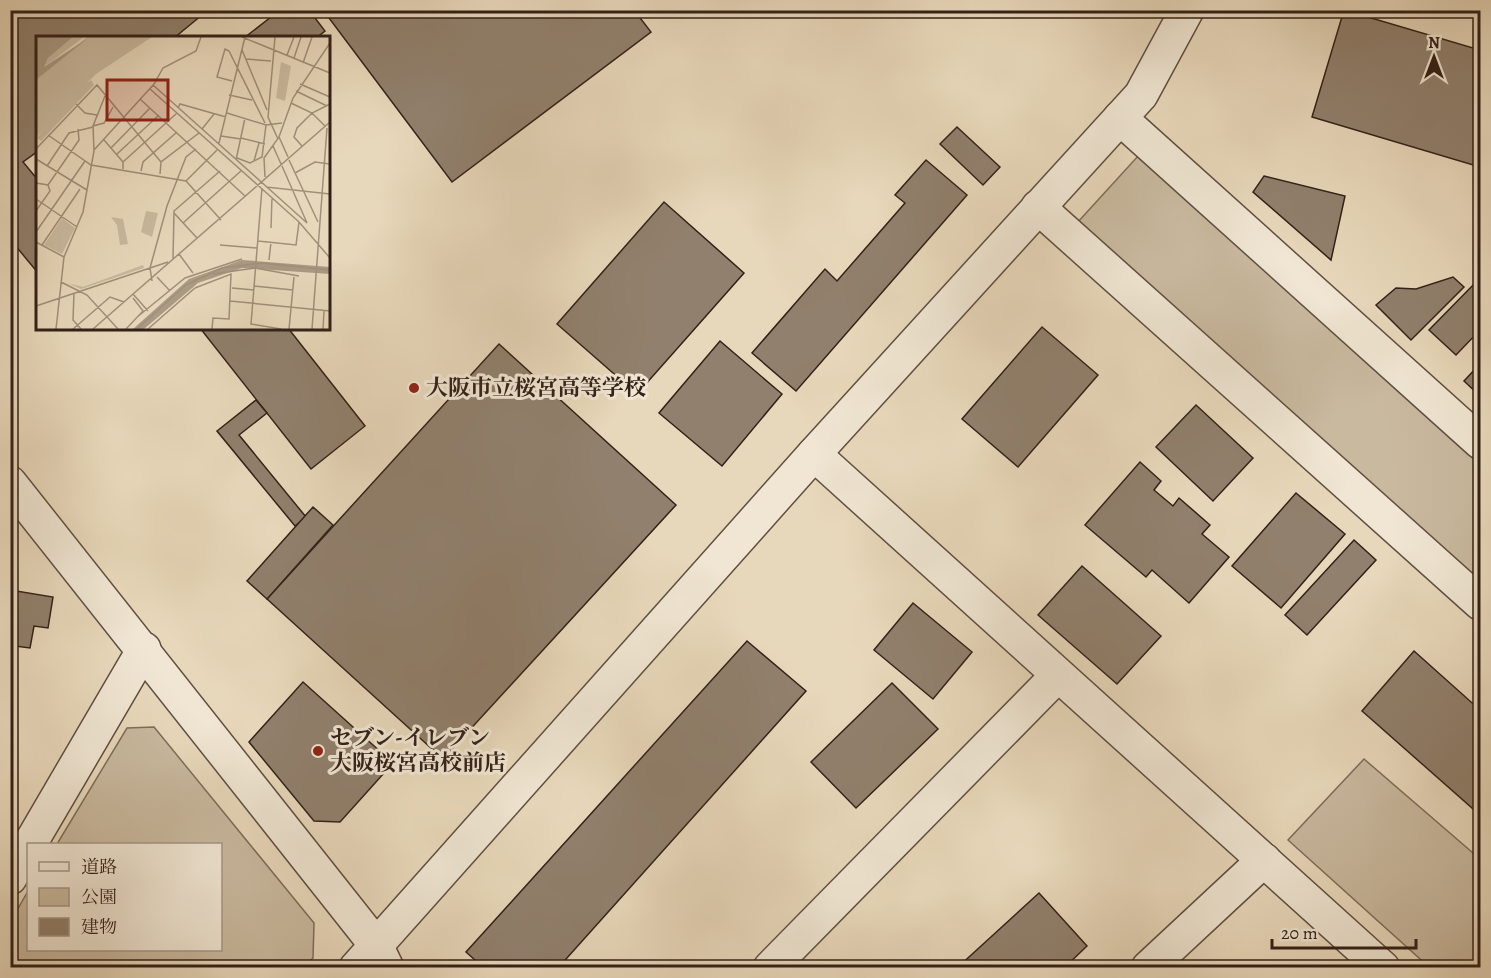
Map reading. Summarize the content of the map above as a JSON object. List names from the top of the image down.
{
  "places": ["大阪市立桜宮高等学校", "セブン-イレブン 大阪桜宮高校前店"],
  "legend": ["道路", "公園", "建物"],
  "scale_bar": "20 m",
  "north": "top"
}
